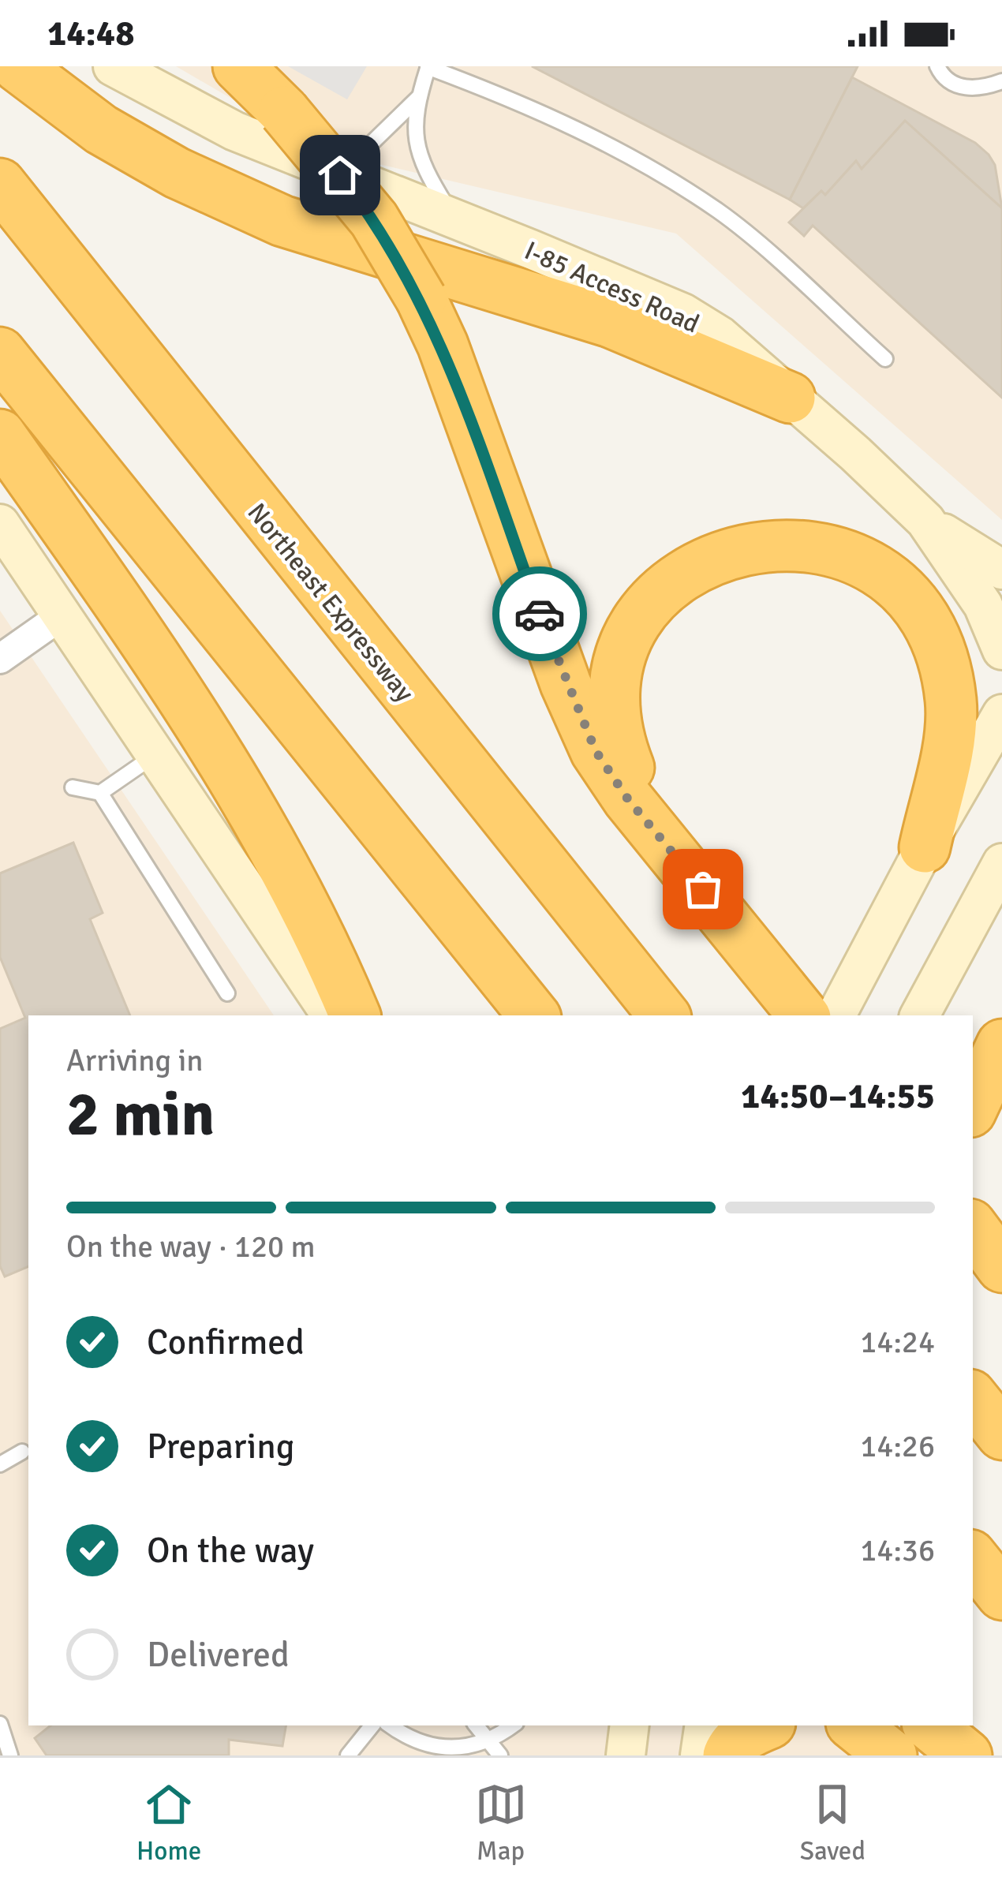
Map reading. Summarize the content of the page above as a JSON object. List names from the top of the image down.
{
  "streets": {
    "highway": ["Northeast Expressway"],
    "main road": ["I-85 Access Road"]
  },
  "page": {
    "status": "14:48",
    "heading": ["2 min", "Arriving in", "14:50–14:55"],
    "bar": "On the way · 120 m",
    "list": [
      ["Confirmed", "14:24"],
      ["Preparing", "14:26"],
      ["On the way", "14:36"],
      "Delivered"
    ],
    "tabs": ["Home", "Map", "Saved"]
  }
}
